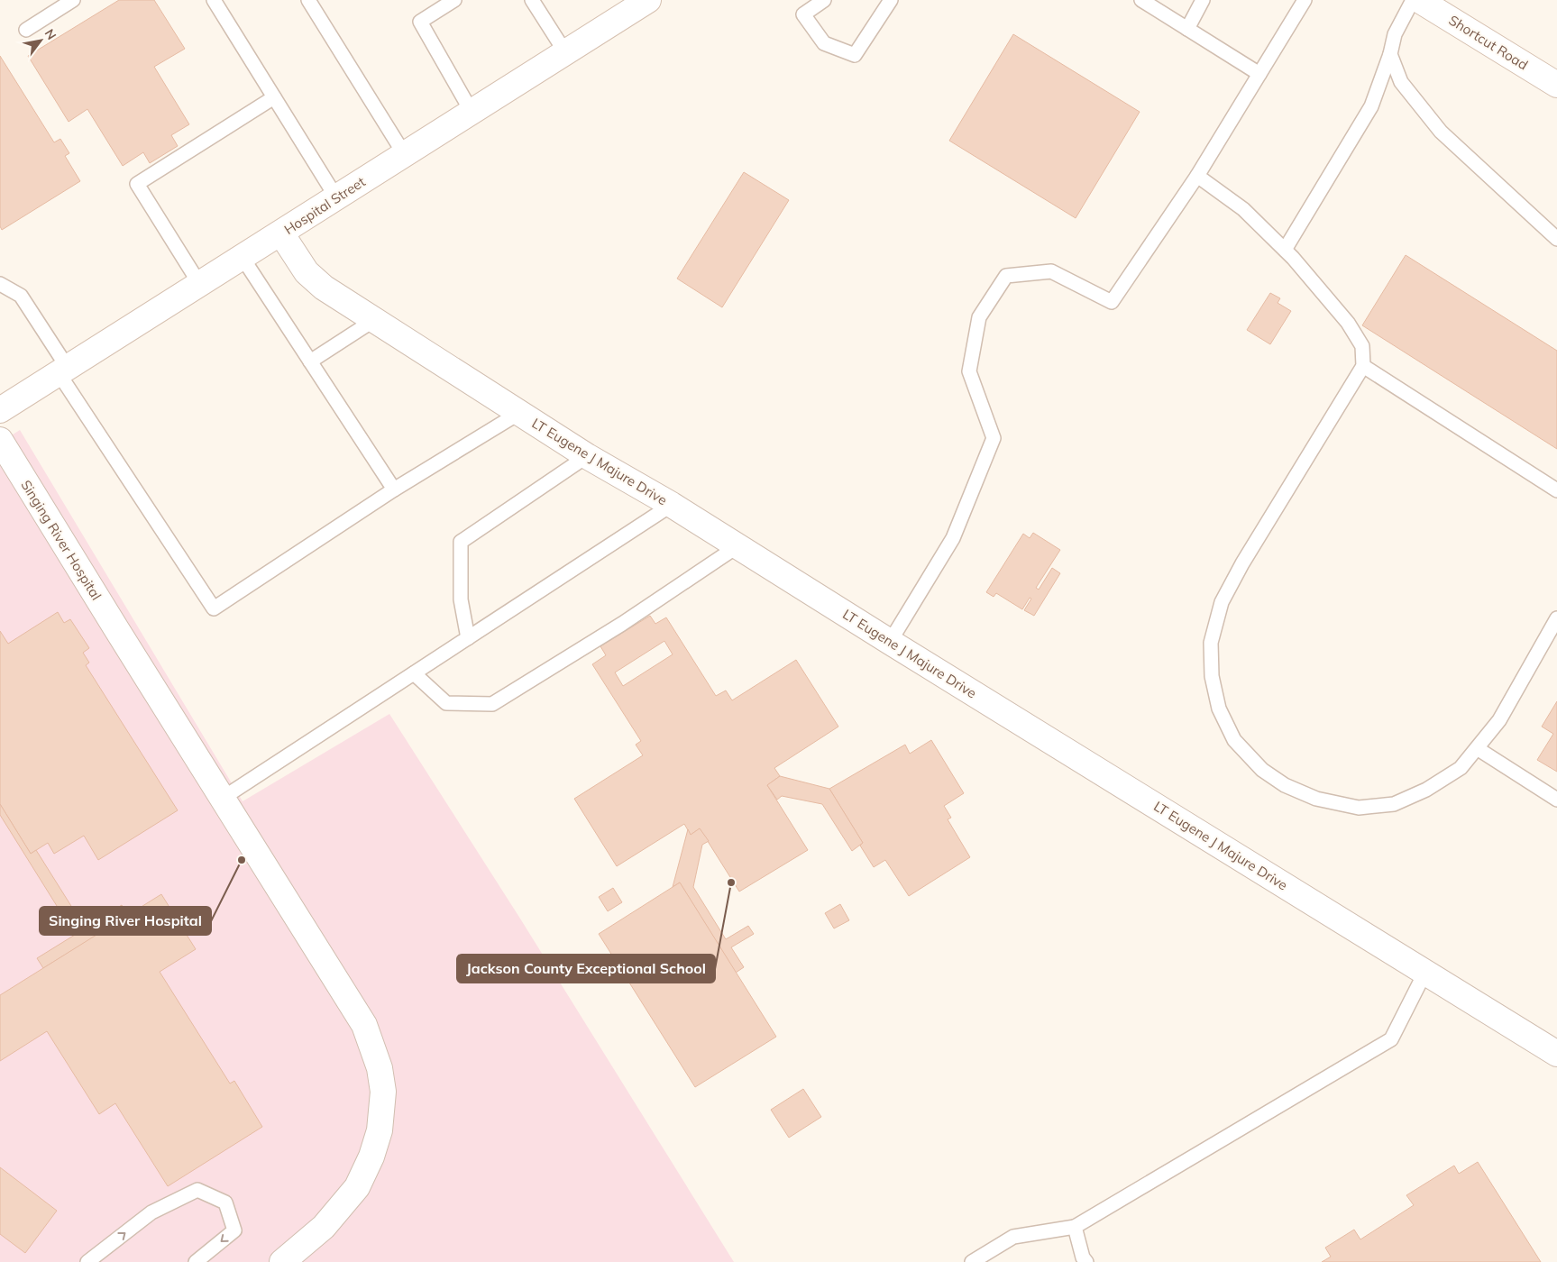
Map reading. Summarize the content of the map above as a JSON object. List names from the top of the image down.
{
  "streets": {
    "street": [
      "Shortcut Road",
      "Hospital Street",
      "LT Eugene J Majure Drive",
      "Singing River Hospital"
    ]
  },
  "crossings": [
    ["Hospital Street", "LT Eugene J Majure Drive"]
  ],
  "places": ["Singing River Hospital", "Jackson County Exceptional School"],
  "north": "top right"
}
